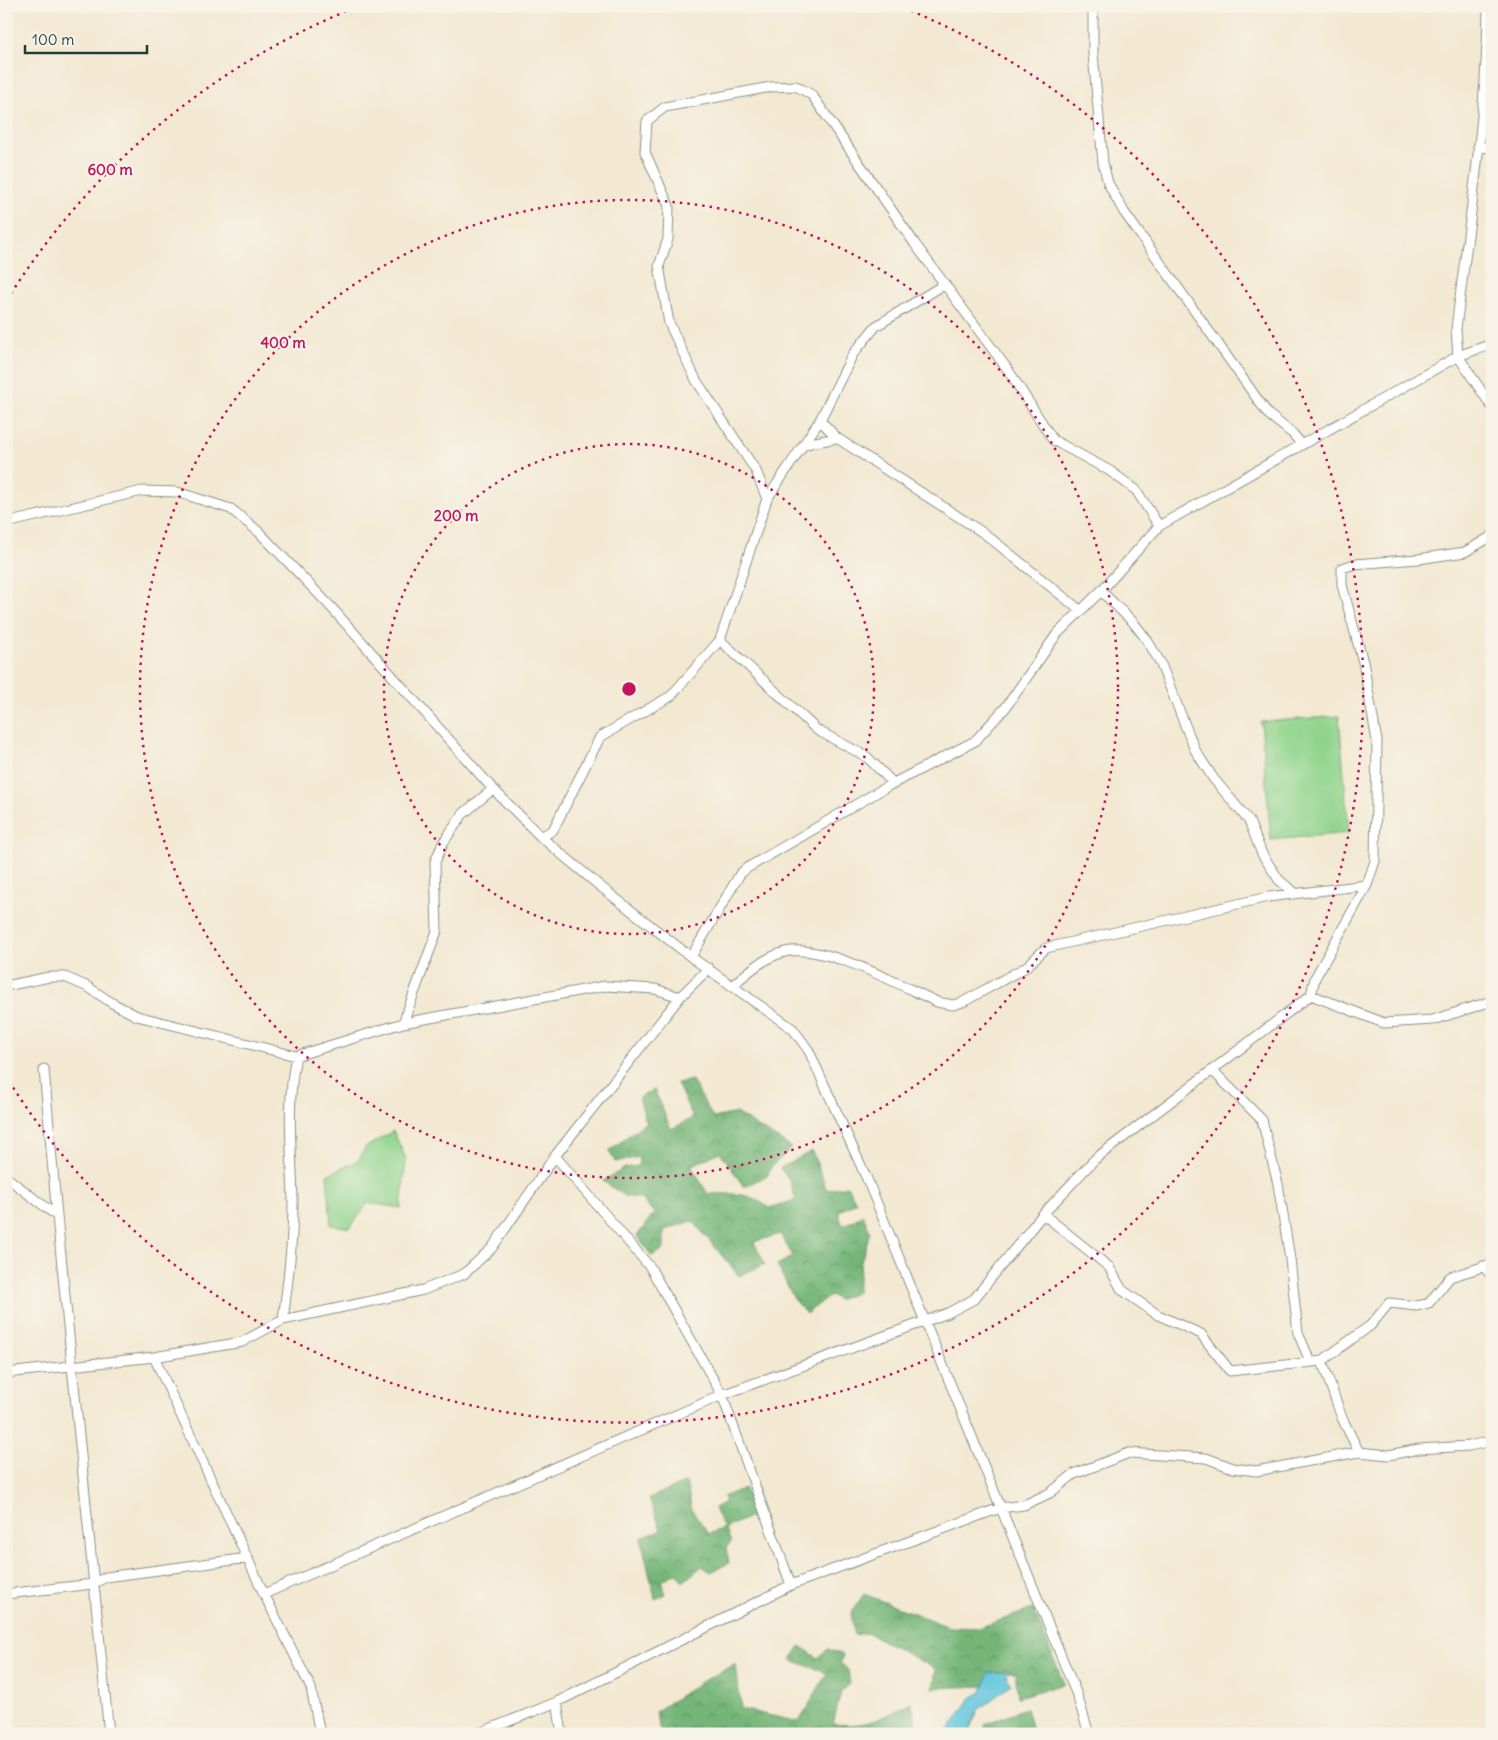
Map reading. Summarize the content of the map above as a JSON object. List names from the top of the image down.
{
  "scale_bar": "100 m",
  "rings": ["600 m", "400 m", "200 m"]
}
